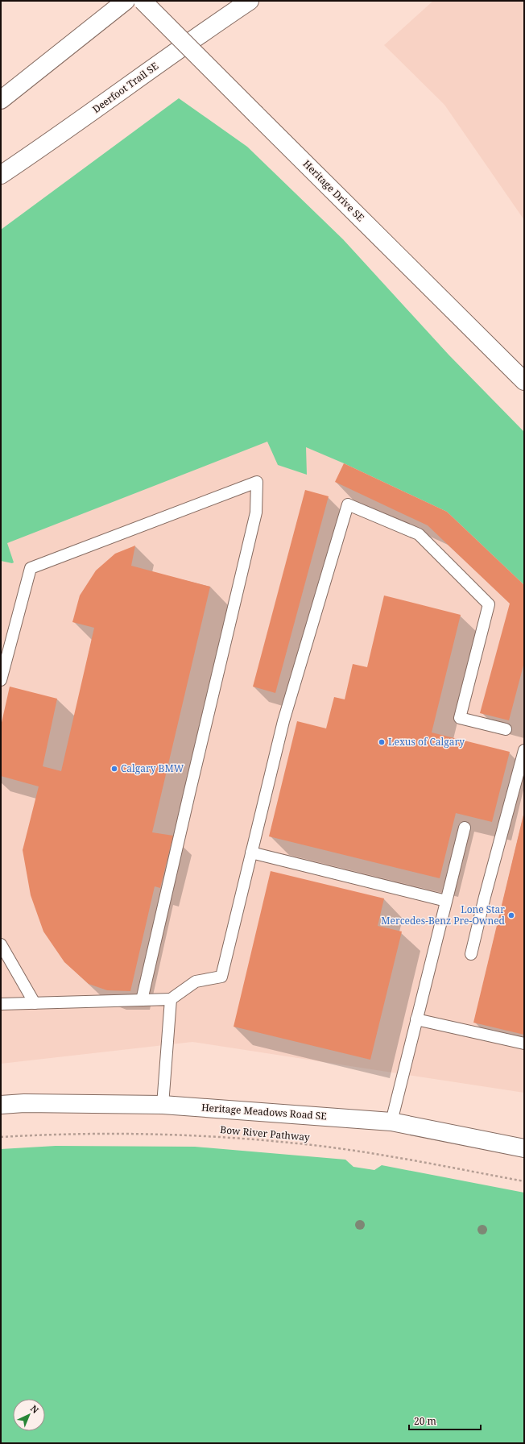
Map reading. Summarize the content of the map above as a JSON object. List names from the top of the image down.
{
  "streets": {
    "main road": ["Deerfoot Trail SE", "Heritage Drive SE", "Heritage Meadows Road SE"],
    "path": ["Bow River Pathway"]
  },
  "places": ["Lexus of Calgary", "Calgary BMW", "Lone Star Mercedes-Benz Pre-Owned"],
  "scale_bar": "20 m",
  "north": "top right"
}
